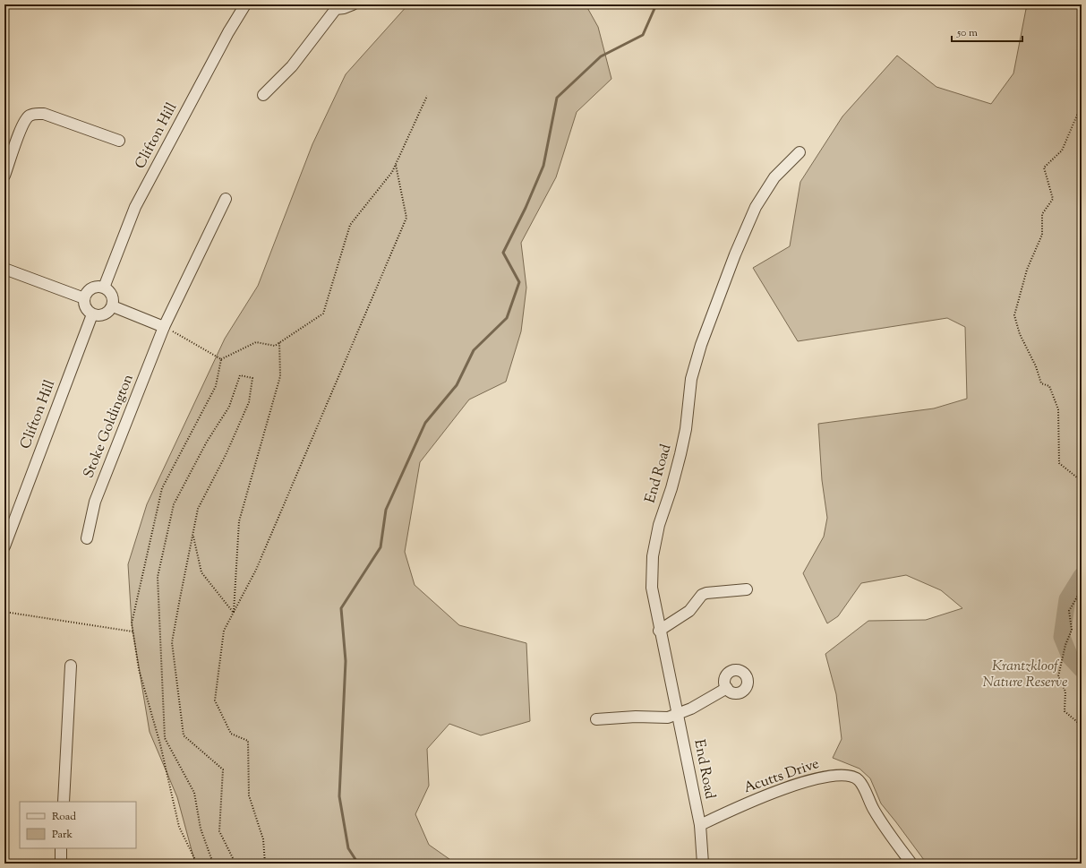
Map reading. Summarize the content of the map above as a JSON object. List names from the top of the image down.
{
  "streets": {
    "street": [
      "Clifton Hill",
      "Stoke Goldington",
      "End Road",
      "Acutts Drive"
    ]
  },
  "crossings": [
    ["End Road", "Acutts Drive"]
  ],
  "parks": ["Krantzkloof Nature Reserve"],
  "legend": ["Road", "Park"],
  "scale_bar": "50 m"
}
